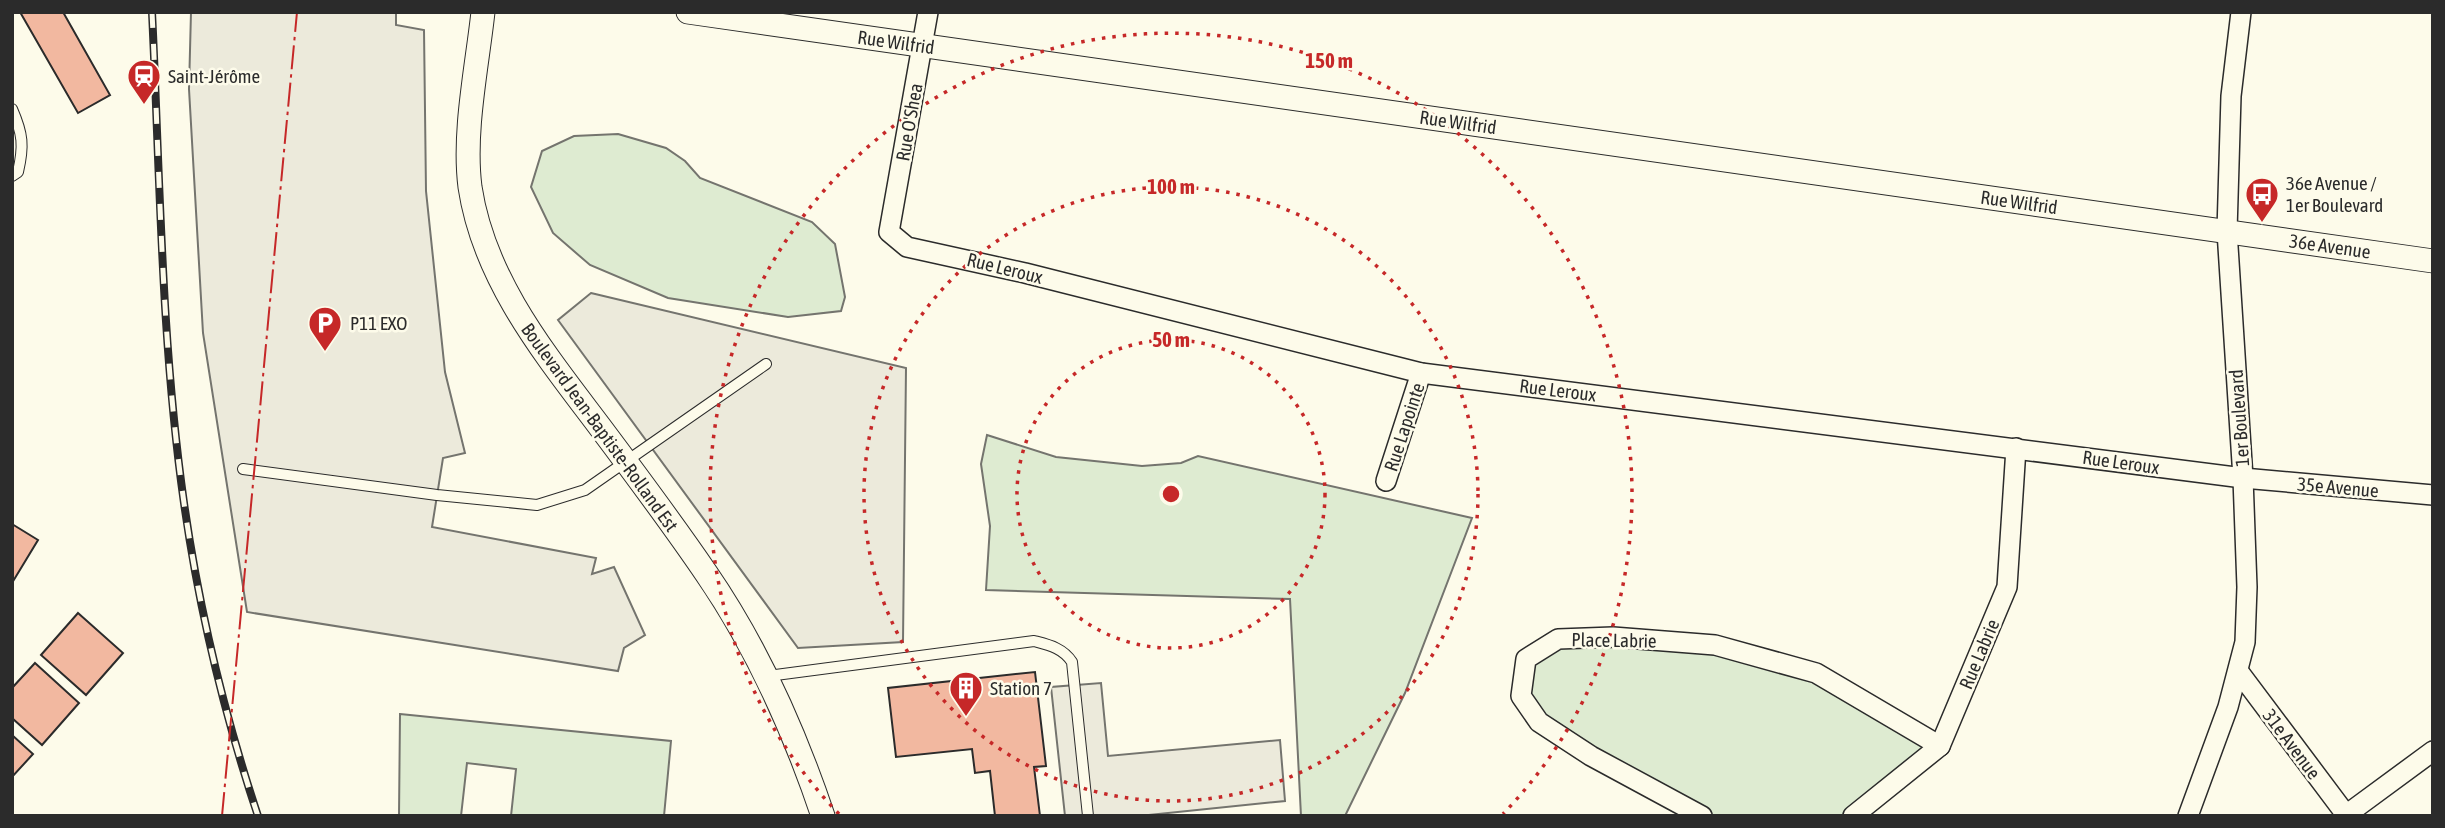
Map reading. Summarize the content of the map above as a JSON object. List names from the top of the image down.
{
  "streets": {
    "street": [
      "Rue Wilfrid",
      "Rue O'Shea",
      "36e Avenue",
      "Rue Leroux",
      "1er Boulevard",
      "Boulevard Jean-Baptiste-Rolland Est",
      "Rue Lapointe",
      "35e Avenue",
      "Place Labrie",
      "Rue Labrie",
      "31e Avenue"
    ]
  },
  "crossings": [
    ["Rue Wilfrid", "Rue O'Shea"],
    ["Rue Wilfrid", "36e Avenue"],
    ["Rue Wilfrid", "1er Boulevard"],
    ["Rue O'Shea", "Rue Leroux"],
    ["36e Avenue", "1er Boulevard"],
    ["Rue Leroux", "1er Boulevard"],
    ["Rue Leroux", "Rue Lapointe"],
    ["Rue Leroux", "35e Avenue"],
    ["Rue Leroux", "Rue Labrie"],
    ["1er Boulevard", "35e Avenue"],
    ["1er Boulevard", "31e Avenue"],
    ["Place Labrie", "Rue Labrie"]
  ],
  "places": {
    "station": ["Saint-Jérôme"],
    "bus stop": ["36e Avenue / 1er Boulevard"],
    "parking": ["P11 EXO"],
    "building": ["Station 7"]
  },
  "rings": ["150 m", "100 m", "50 m"]
}
